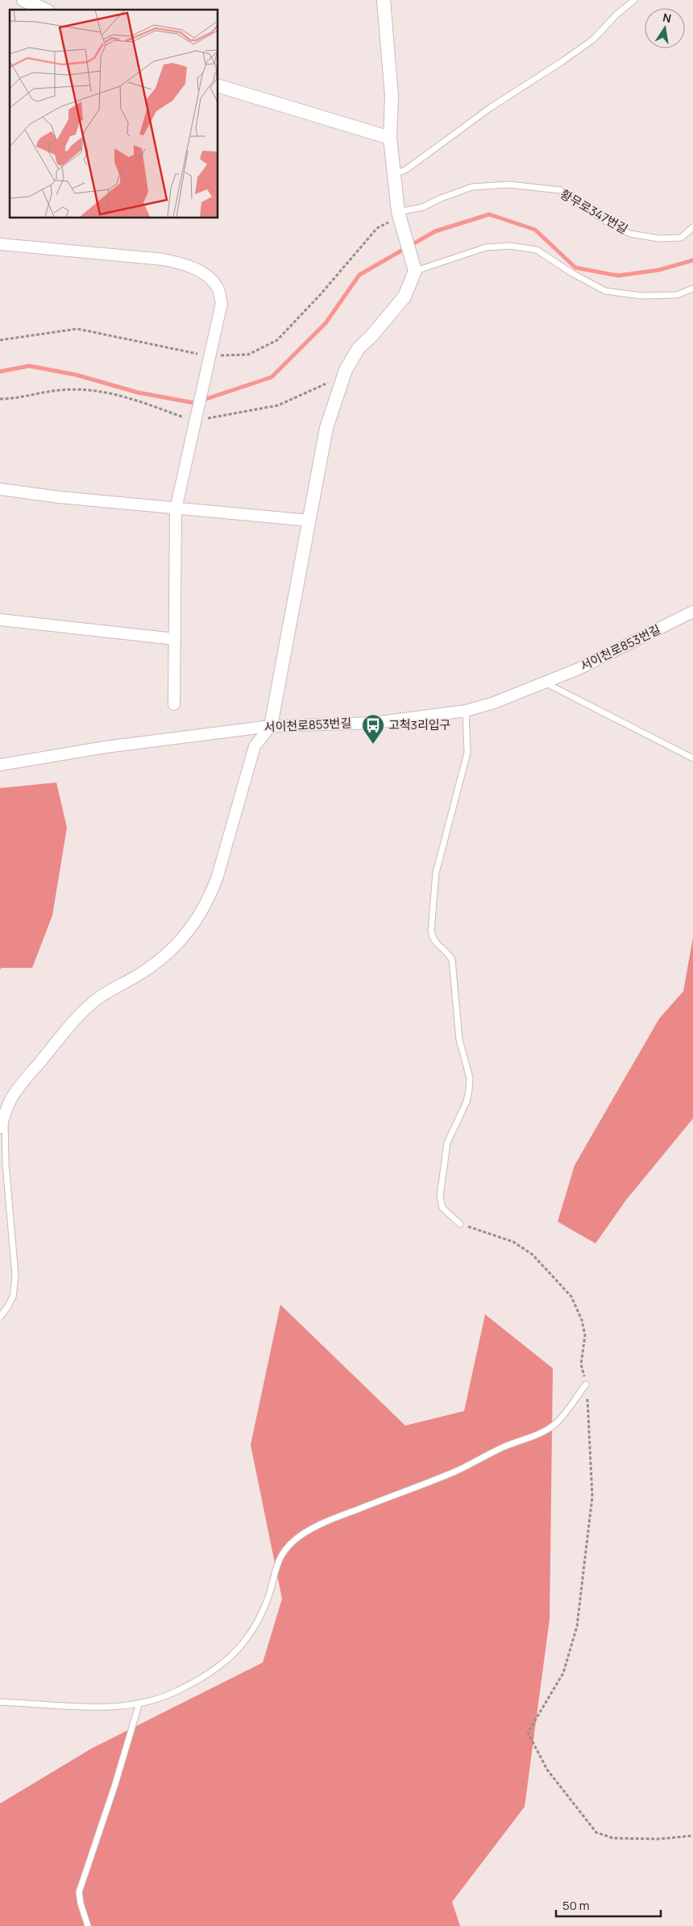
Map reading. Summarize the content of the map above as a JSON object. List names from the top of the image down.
{
  "streets": {
    "street": ["서이천로853번길"],
    "lane": ["황무로347번길"]
  },
  "places": {
    "bus stop": ["고척3리입구"]
  },
  "scale_bar": "50 m",
  "north": "top"
}
